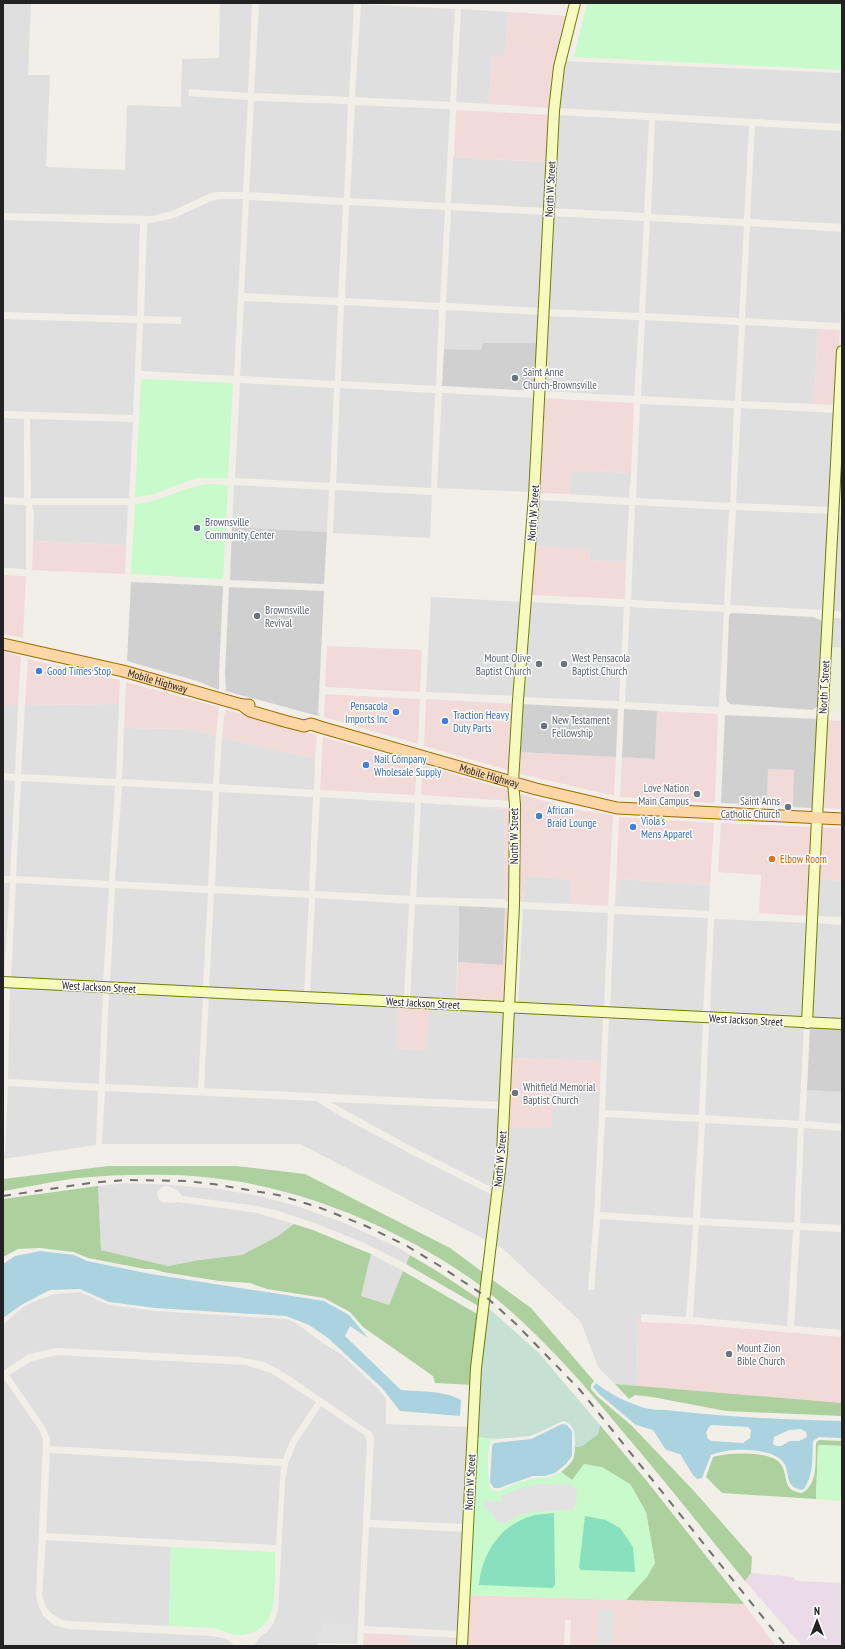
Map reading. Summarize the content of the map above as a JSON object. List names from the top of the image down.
{
  "streets": {
    "main road": [
      "North W Street",
      "Mobile Highway",
      "North T Street",
      "West Jackson Street"
    ]
  },
  "crossings": [
    ["North W Street", "Mobile Highway"],
    ["North W Street", "West Jackson Street"],
    ["Mobile Highway", "North T Street"],
    ["North T Street", "West Jackson Street"]
  ],
  "places": [
    "Saint Anne Church-Brownsville",
    "Brownsville Community Center",
    "Brownsville Revival",
    "Mount Olive Baptist Church",
    "West Pensacola Baptist Church",
    "Good Times Stop",
    "Pensacola Imports Inc",
    "Traction Heavy Duty Parts",
    "New Testament Fellowship",
    "Nail Company Wholesale Supply",
    "Love Nation Main Campus",
    "Saint Anns Catholic Church",
    "African Braid Lounge",
    "Viola's Mens Apparel",
    "Elbow Room",
    "Whitfield Memorial Baptist Church",
    "Mount Zion Bible Church"
  ],
  "north": "top"
}
